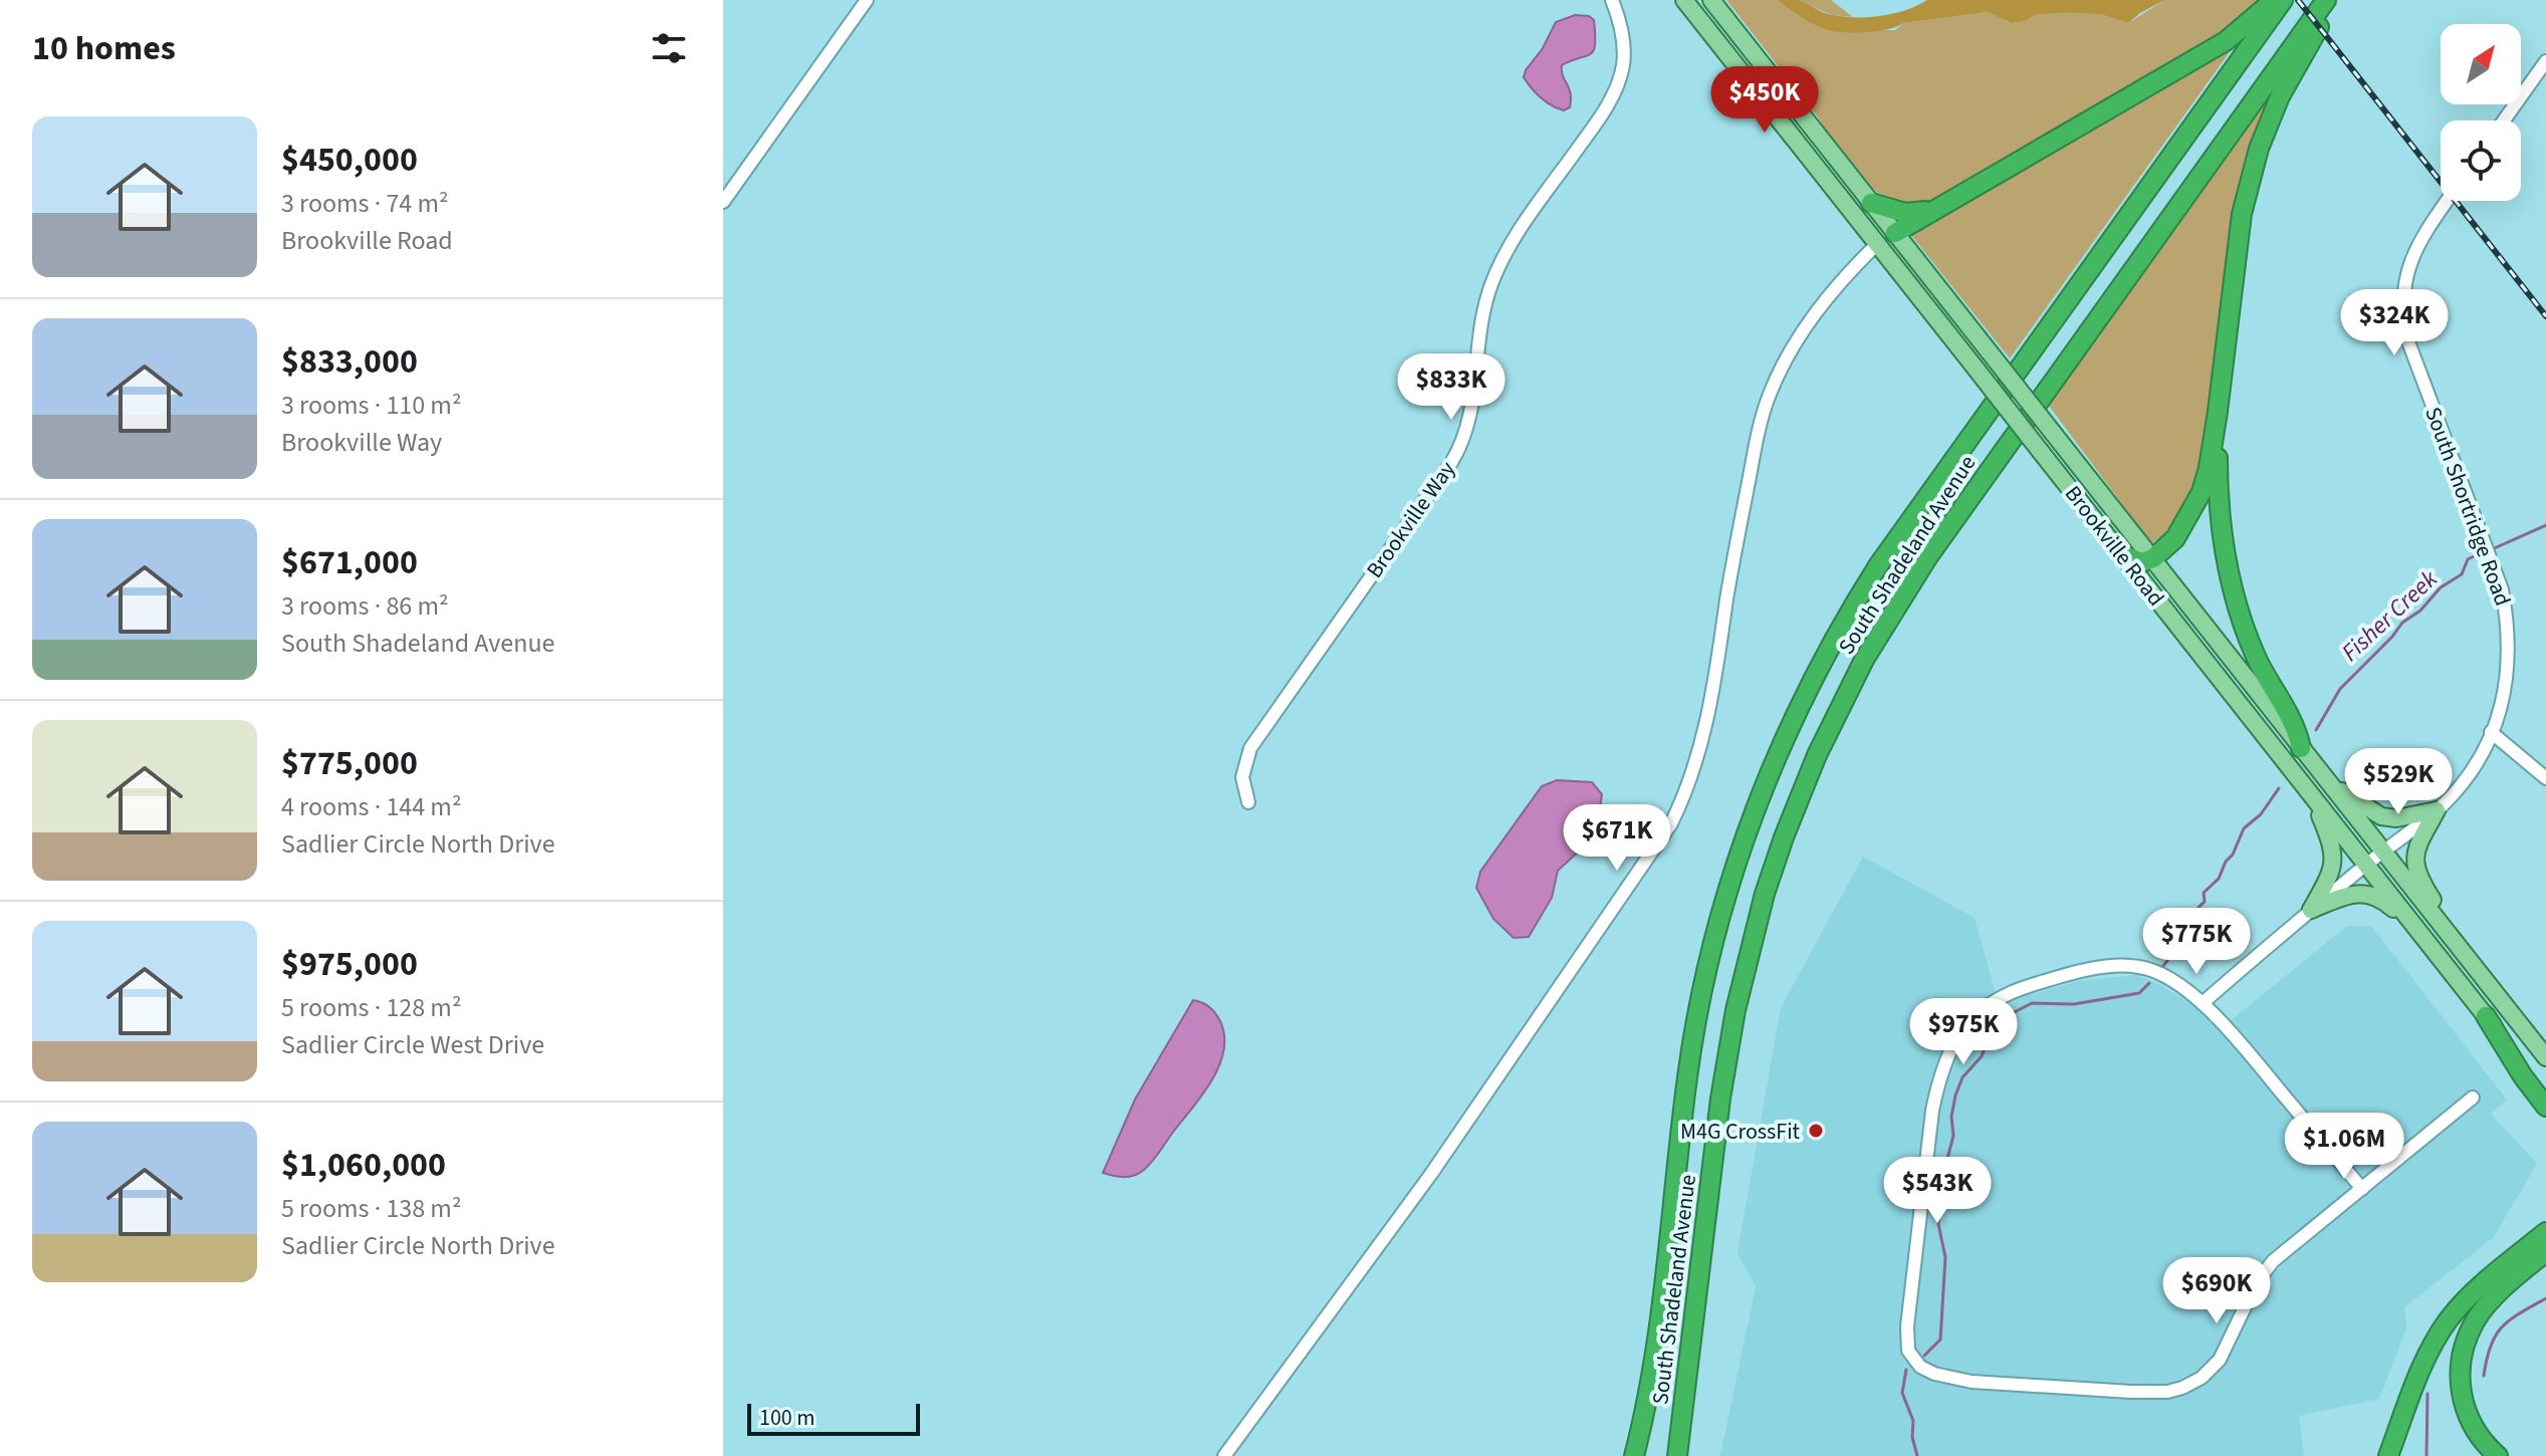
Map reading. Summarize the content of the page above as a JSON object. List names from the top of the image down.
{
  "streets": {
    "highway": ["South Shadeland Avenue"],
    "main road": ["Brookville Road"],
    "street": ["South Shortridge Road", "Brookville Way"]
  },
  "crossings": [
    ["South Shortridge Road", "Brookville Road"]
  ],
  "water": ["Fisher Creek"],
  "places": ["M4G CrossFit"],
  "scale_bar": "100 m",
  "north": "top right",
  "page": {
    "heading": "10 homes",
    "price": [
      "$450K",
      "$324K",
      "$833K",
      "$529K",
      "$671K",
      "$775K",
      "$975K",
      "$1.06M",
      "$543K",
      "$690K"
    ],
    "list": [
      {
        "name": "$450,000",
        "note": "3 rooms · 74 m² · Brookville Road"
      },
      {
        "name": "$833,000",
        "note": "3 rooms · 110 m² · Brookville Way"
      },
      {
        "name": "$671,000",
        "note": "3 rooms · 86 m² · South Shadeland Avenue"
      },
      {
        "name": "$775,000",
        "note": "4 rooms · 144 m² · Sadlier Circle North Drive"
      },
      {
        "name": "$975,000",
        "note": "5 rooms · 128 m² · Sadlier Circle West Drive"
      },
      {
        "name": "$1,060,000",
        "note": "5 rooms · 138 m² · Sadlier Circle North Drive"
      }
    ],
    "scale": "100 m"
  }
}
